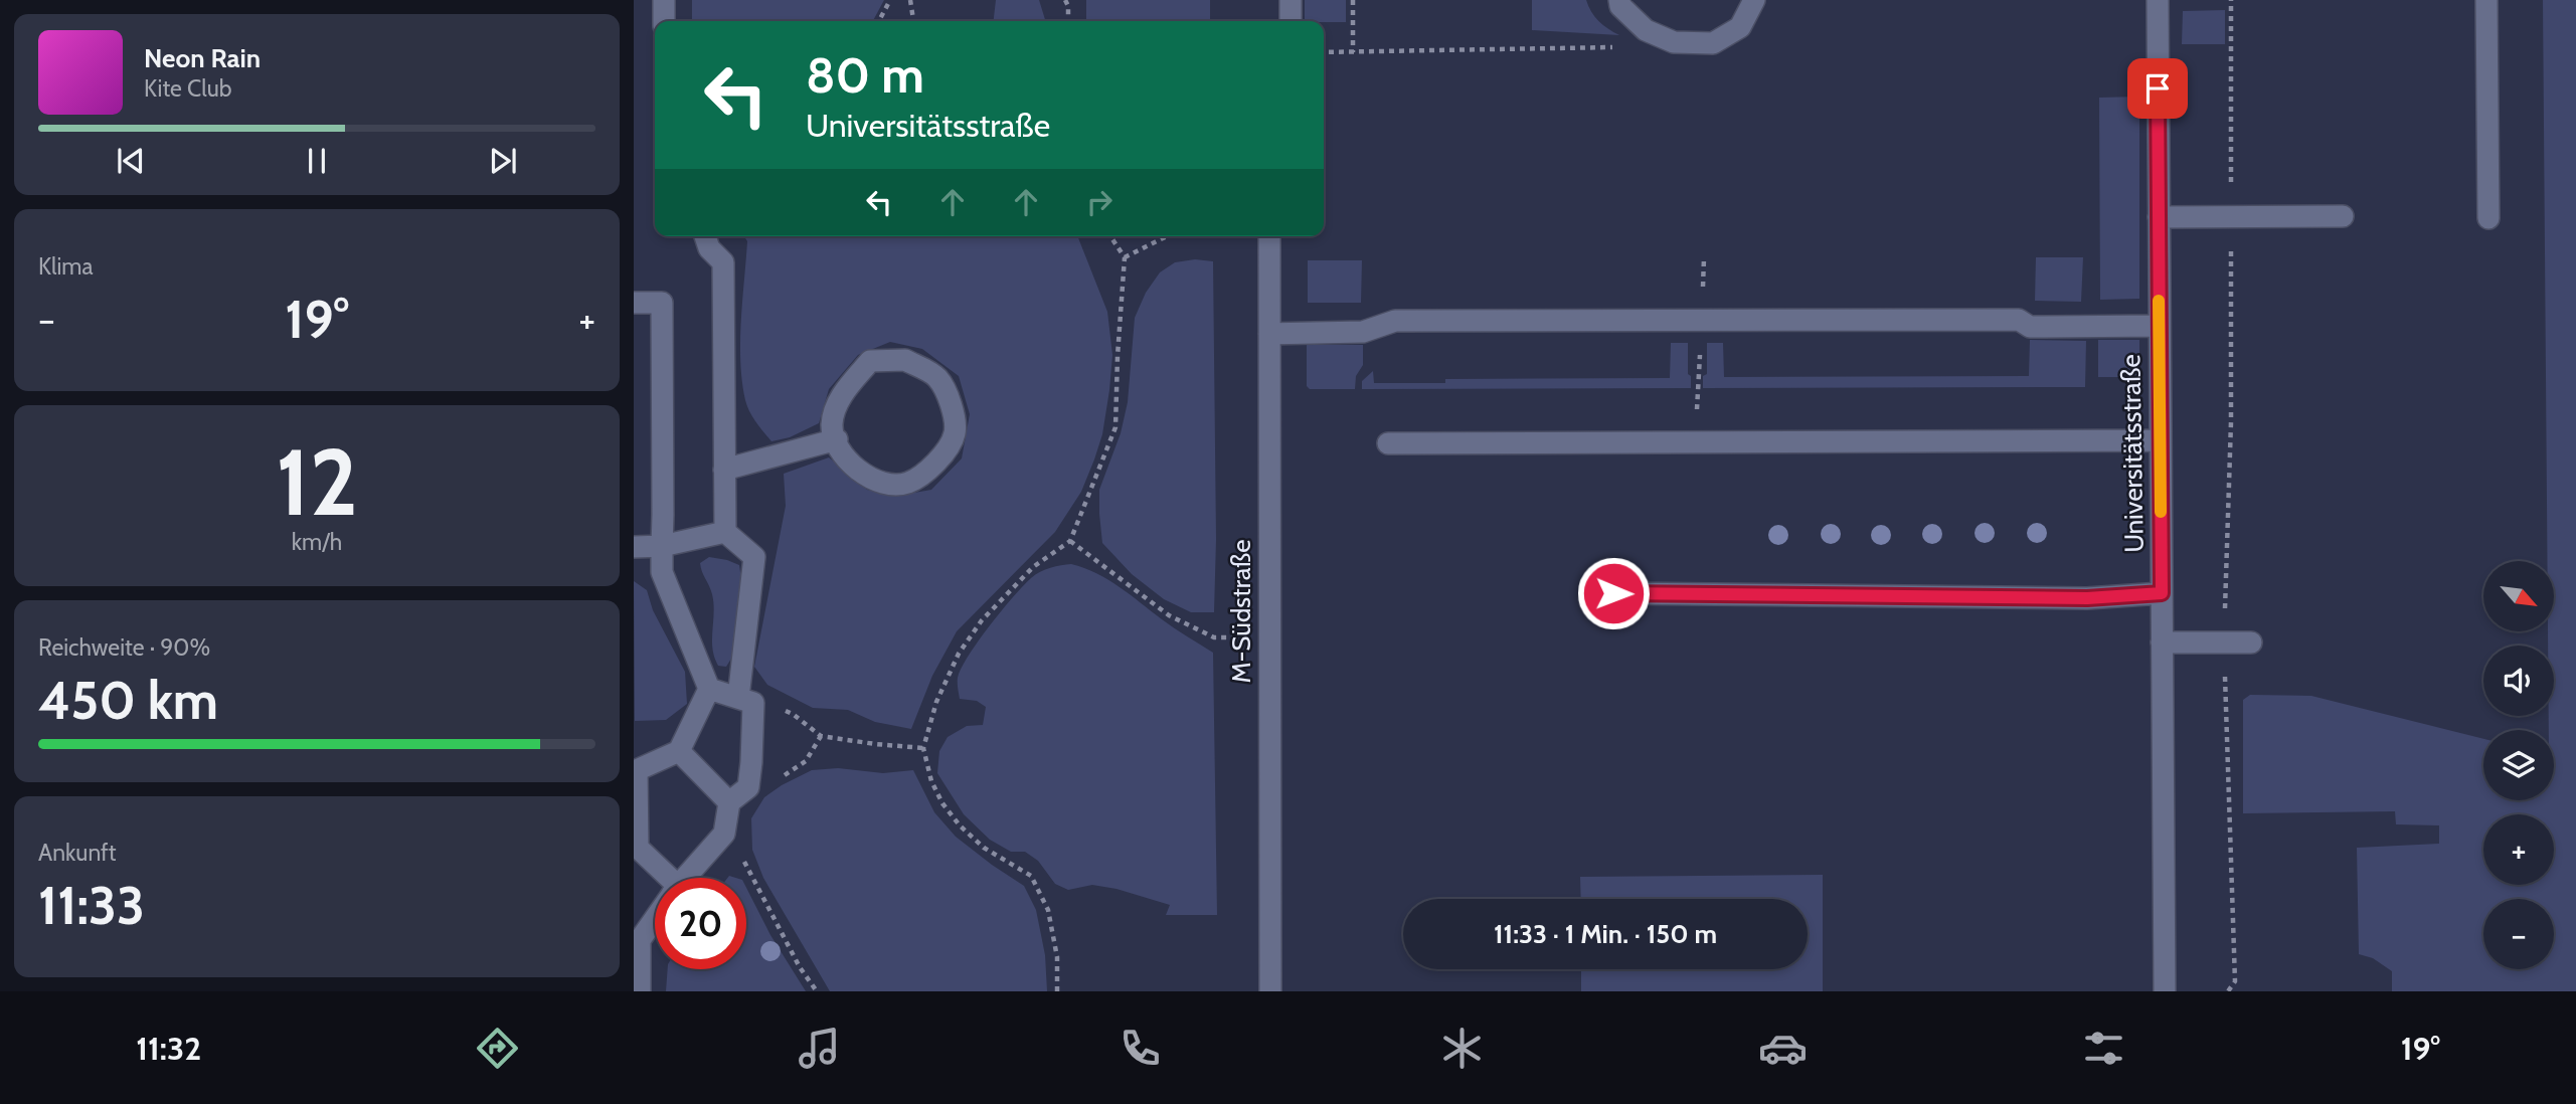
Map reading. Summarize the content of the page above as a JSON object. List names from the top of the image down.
{
  "streets": {
    "street": ["Universitätsstraße", "M-Südstraße"]
  },
  "north": "bottom right",
  "page": {
    "turn": ["80 m", "Universitätsstraße"],
    "song": ["Neon Rain", "Kite Club"],
    "tile": [
      "Klima",
      ["12", "km/h"],
      ["Reichweite · 90%", "450 km"],
      ["Ankunft", "11:33"]
    ],
    "heat": ["−", "19°", "+"],
    "map_buttons": ["+", "−"],
    "limit": "20",
    "trip": "11:33 · 1 Min. · 150 m",
    "tabs": ["11:32", "19°"]
  }
}
